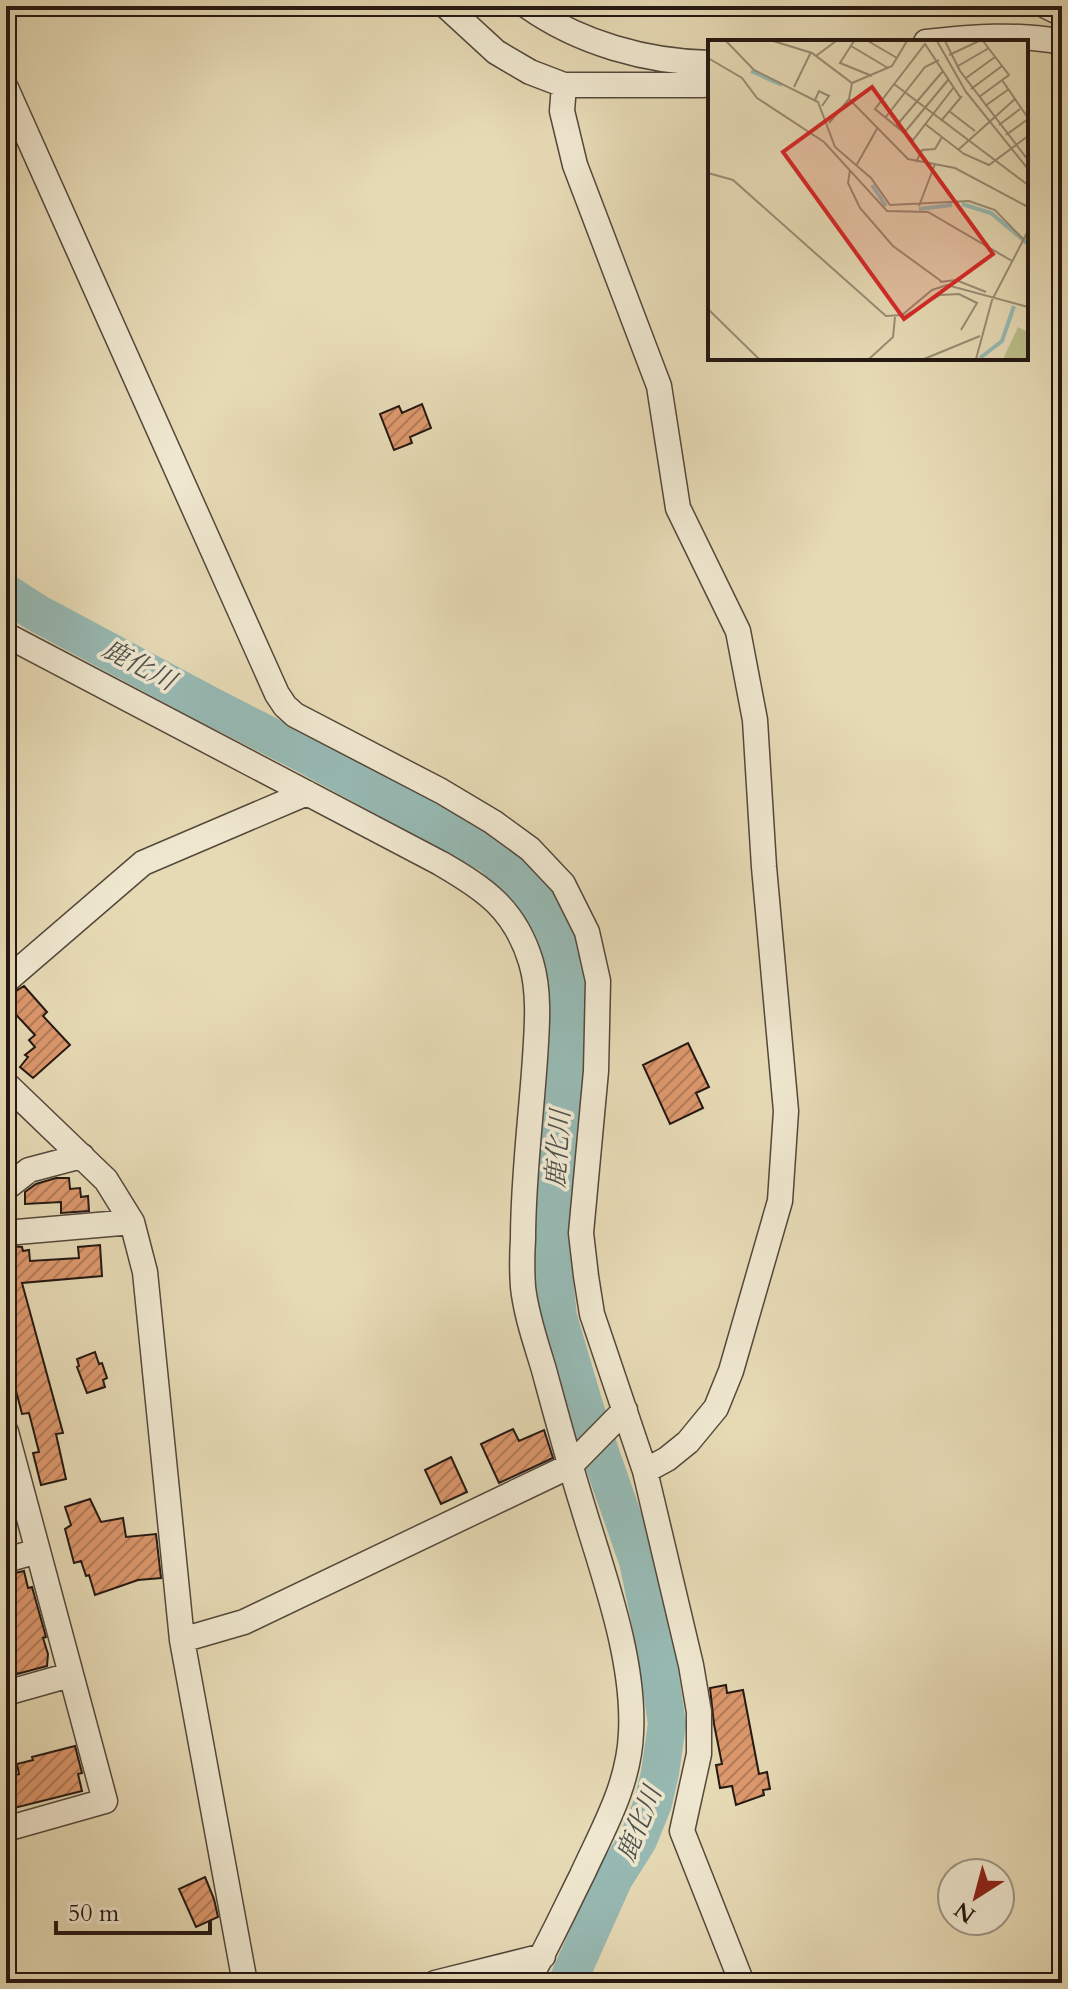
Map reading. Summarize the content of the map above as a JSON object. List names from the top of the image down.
{
  "water": ["鹿化川"],
  "scale_bar": "50 m",
  "north": "bottom left"
}
